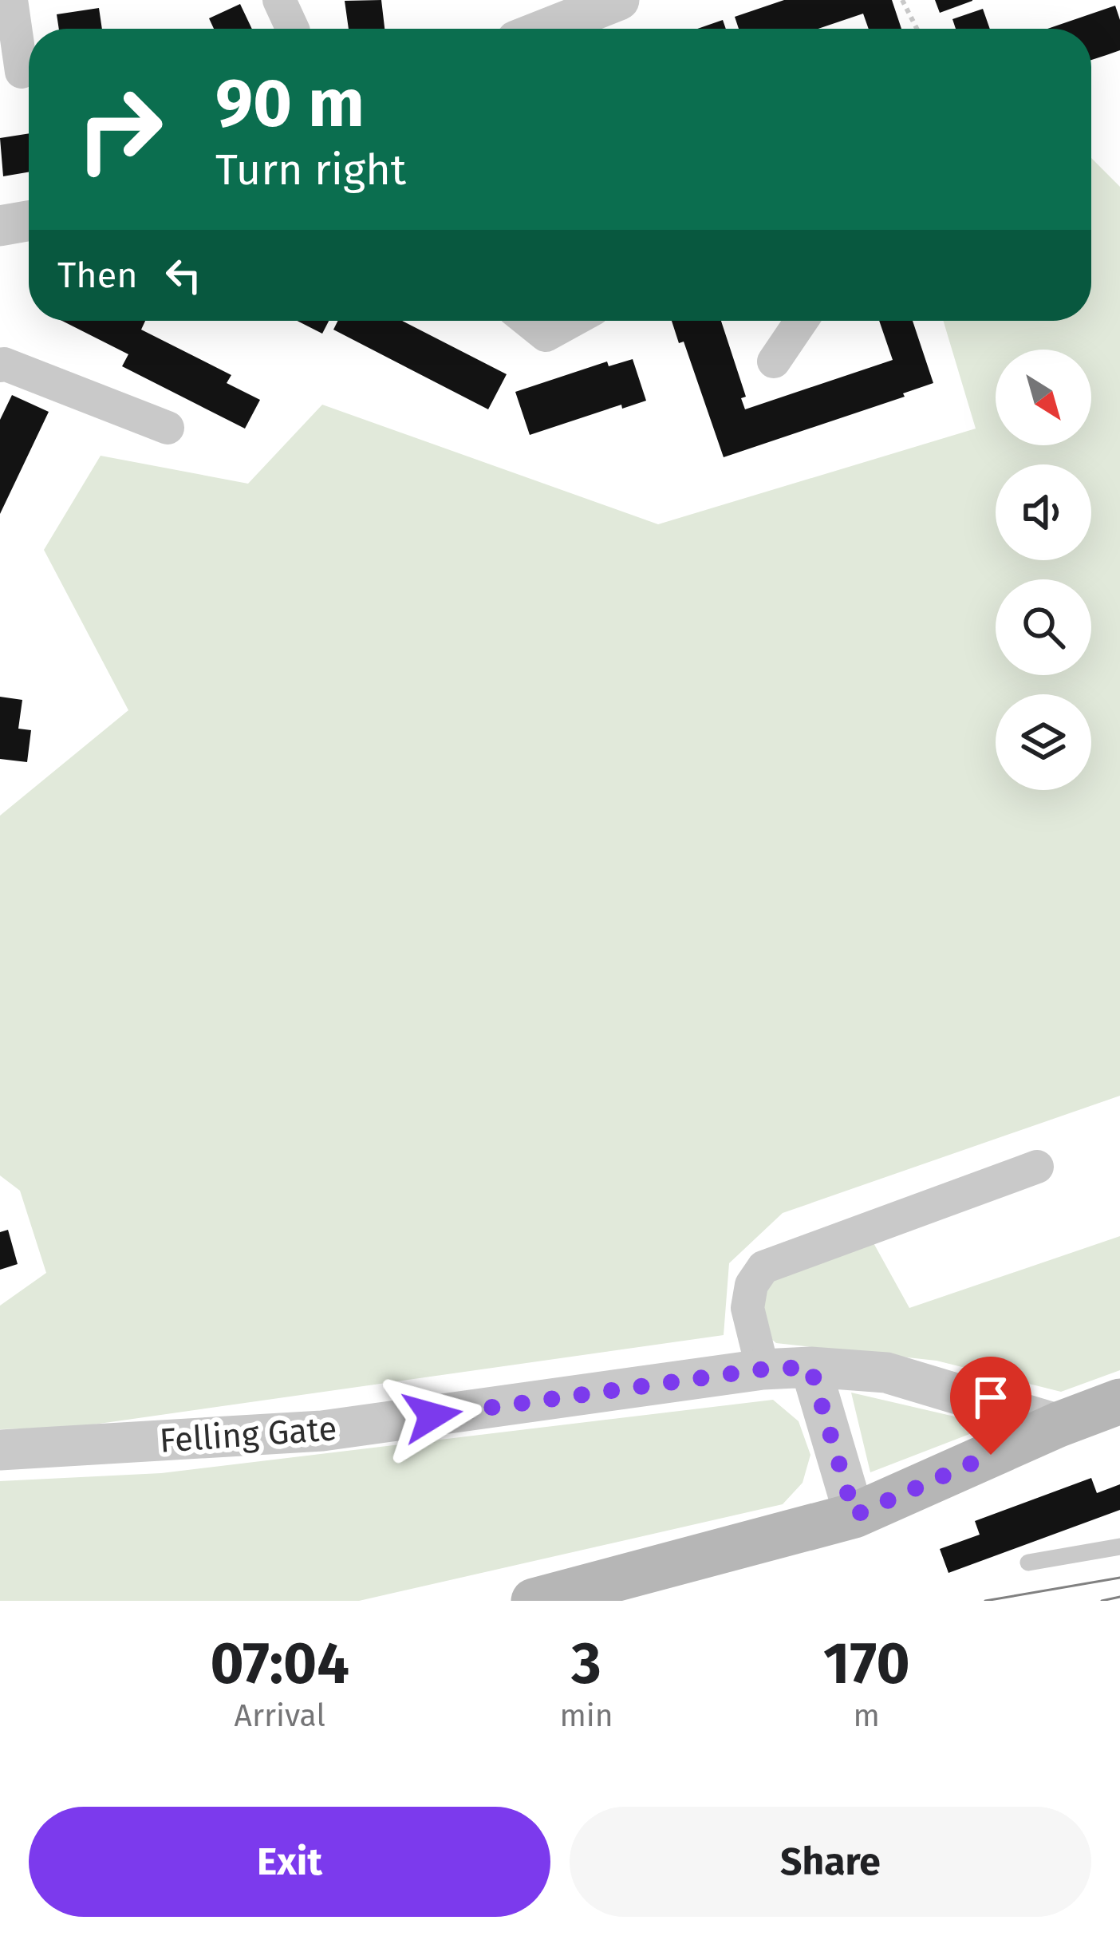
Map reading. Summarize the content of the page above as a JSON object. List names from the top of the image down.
{
  "streets": {
    "street": ["Felling Gate"]
  },
  "north": "bottom right",
  "page": {
    "turn": ["90 m", "Turn right"],
    "then": "Then",
    "eta": [
      "07:04",
      "Arrival",
      "3",
      "min",
      "170",
      "m"
    ],
    "buttons": ["Exit", "Share"]
  }
}
